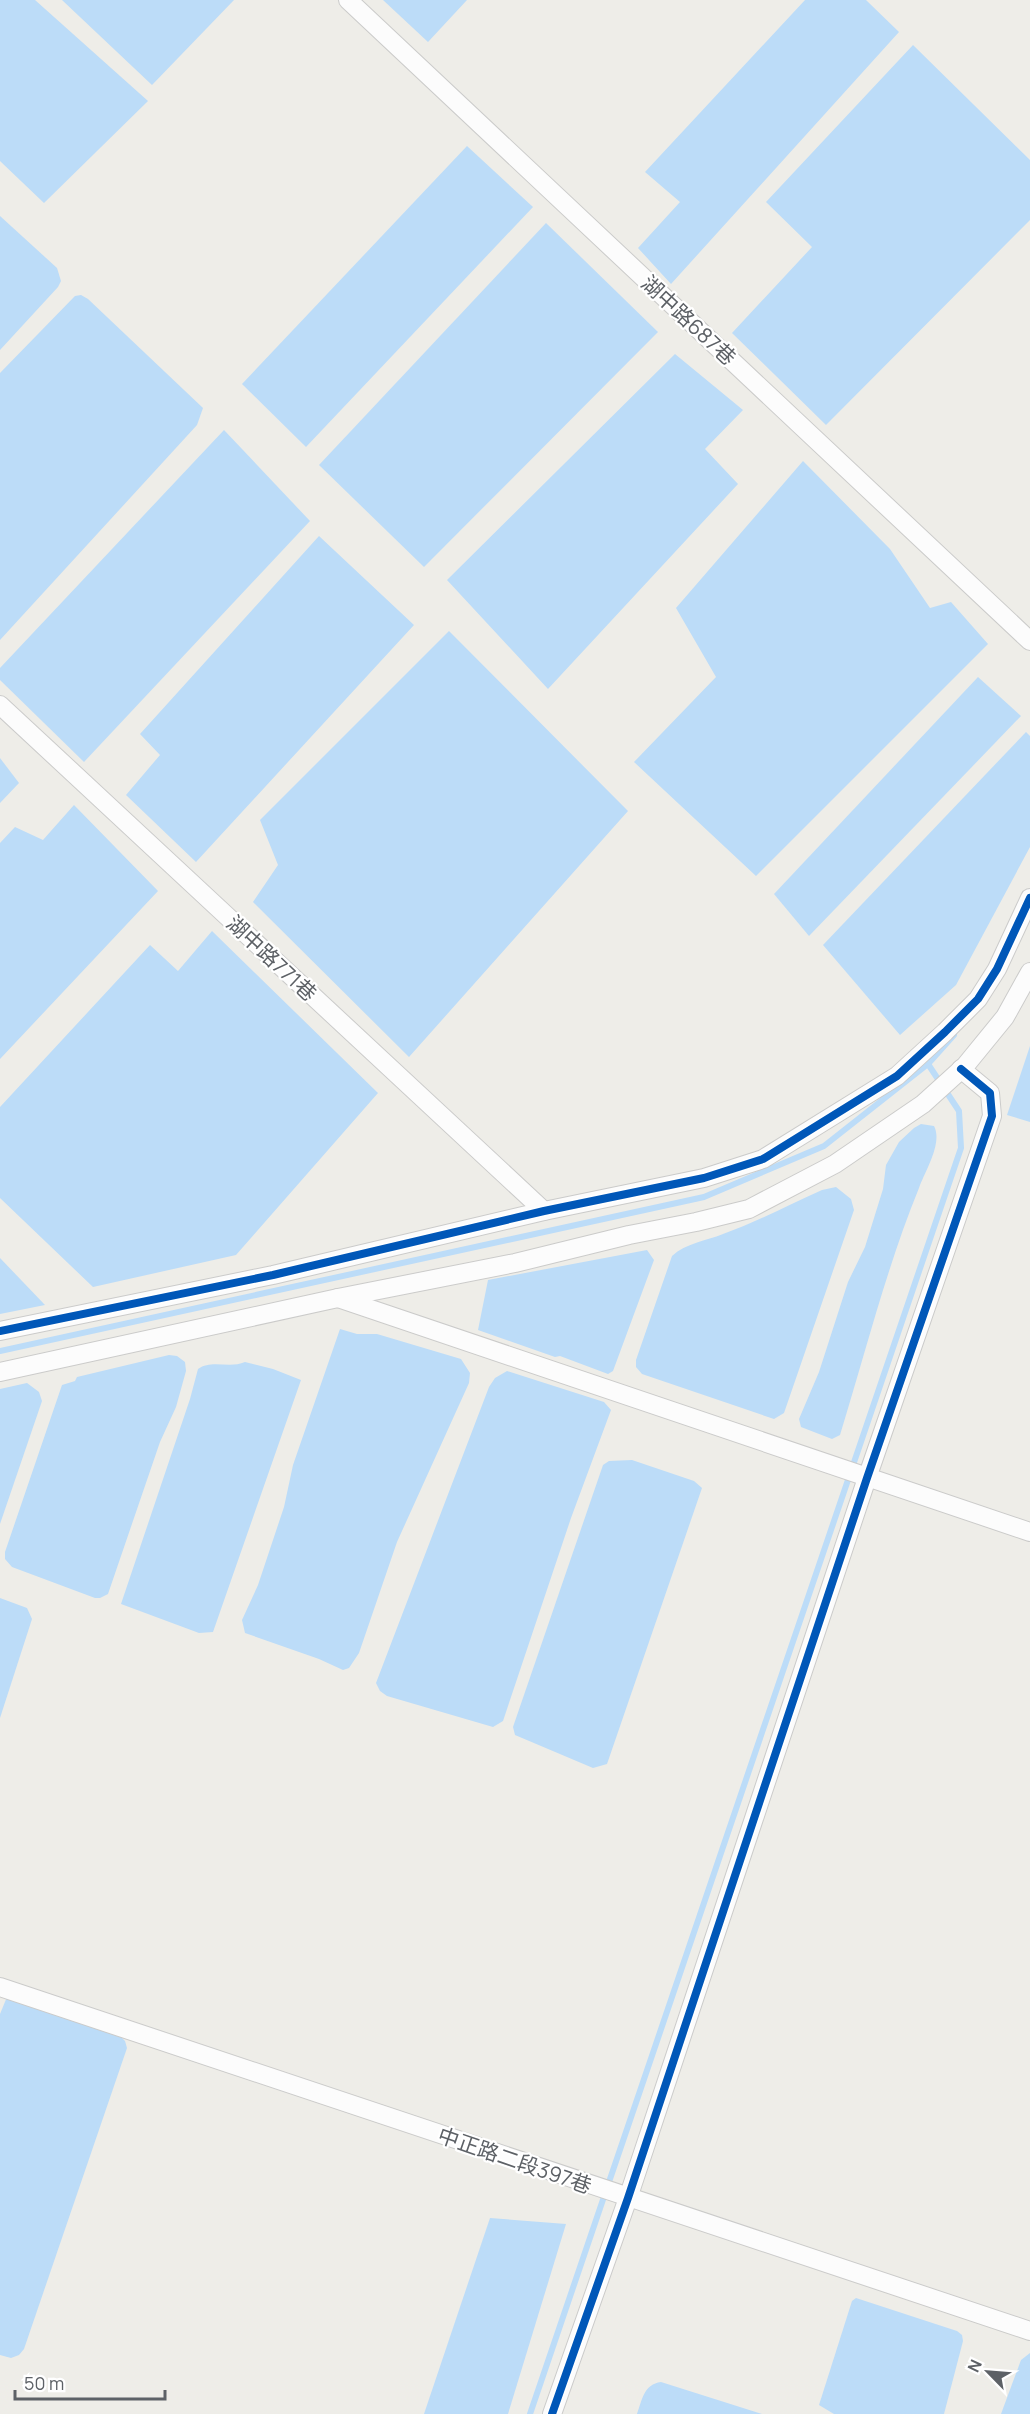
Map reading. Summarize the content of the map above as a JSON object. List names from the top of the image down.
{
  "streets": {
    "street": ["湖中路687巷", "湖中路771巷", "中正路二段397巷"]
  },
  "scale_bar": "50 m",
  "north": "top left"
}
